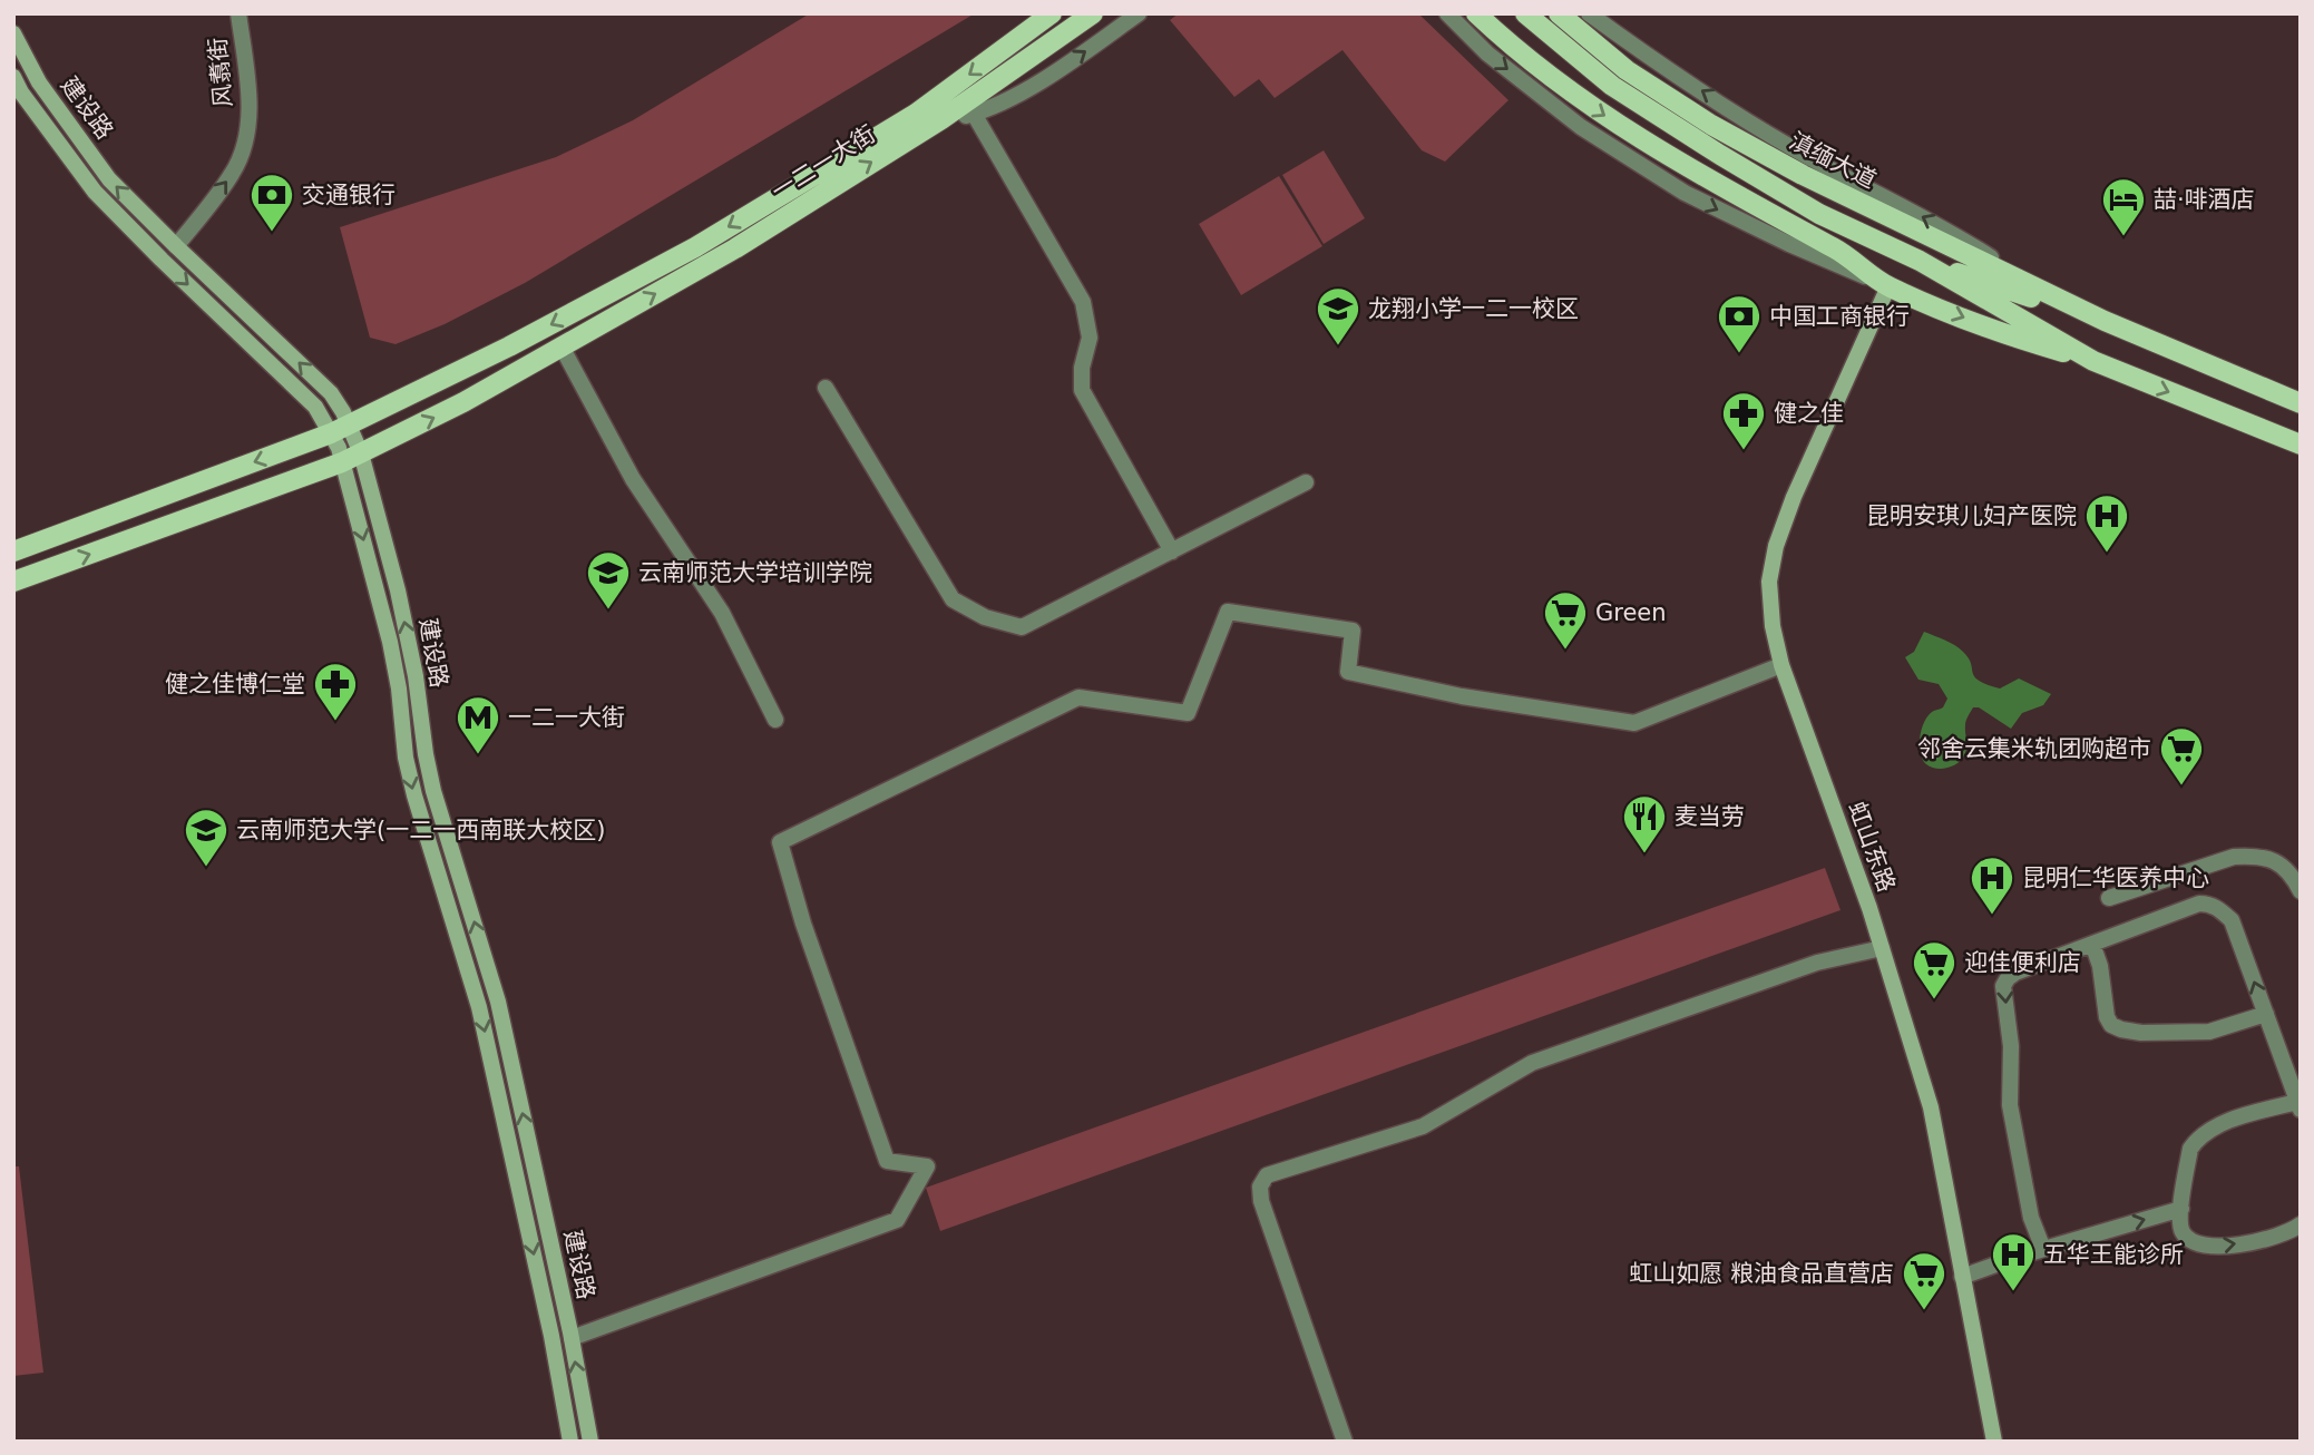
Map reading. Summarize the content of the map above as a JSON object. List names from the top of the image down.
{
  "streets": {
    "main road": ["滇缅大道", "一二一大街"],
    "street": ["风翥街", "建设路", "虹山东路"]
  },
  "crossings": [
    ["风翥街", "建设路"],
    ["建设路", "一二一大街"]
  ],
  "one_way": ["风翥街"],
  "places": {
    "bank": ["交通银行", "中国工商银行"],
    "hotel": ["喆·啡酒店"],
    "school or university": ["龙翔小学一二一校区", "云南师范大学培训学院", "云南师范大学(一二一西南联大校区)"],
    "pharmacy": ["健之佳", "健之佳博仁堂"],
    "hospital": ["昆明安琪儿妇产医院", "昆明仁华医养中心", "五华王能诊所"],
    "supermarket": [
      "Green",
      "邻舍云集米轨团购超市",
      "迎佳便利店",
      "虹山如愿 粮油食品直营店"
    ],
    "metro station": ["一二一大街"],
    "restaurant": ["麦当劳"]
  }
}
